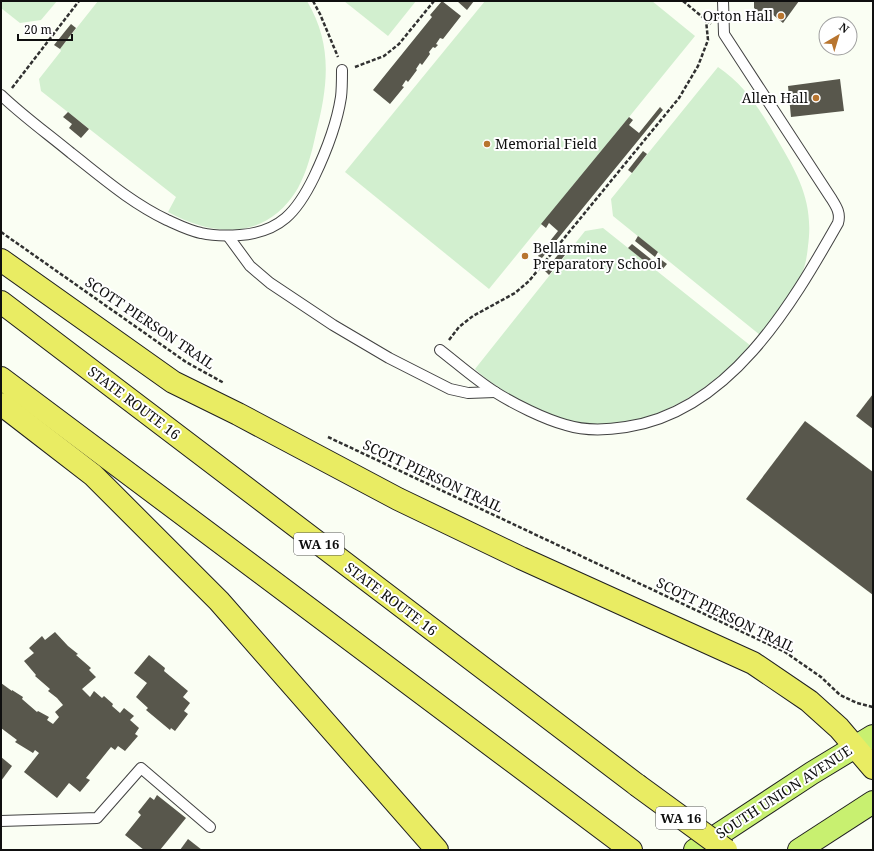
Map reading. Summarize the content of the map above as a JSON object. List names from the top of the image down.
{
  "streets": {
    "highway": ["STATE ROUTE 16", "WA 16"],
    "main road": ["SOUTH UNION AVENUE"],
    "path": ["SCOTT PIERSON TRAIL"]
  },
  "places": [
    "Orton Hall",
    "Allen Hall",
    "Memorial Field",
    "Bellarmine Preparatory School"
  ],
  "scale_bar": "20 m",
  "north": "top right"
}
